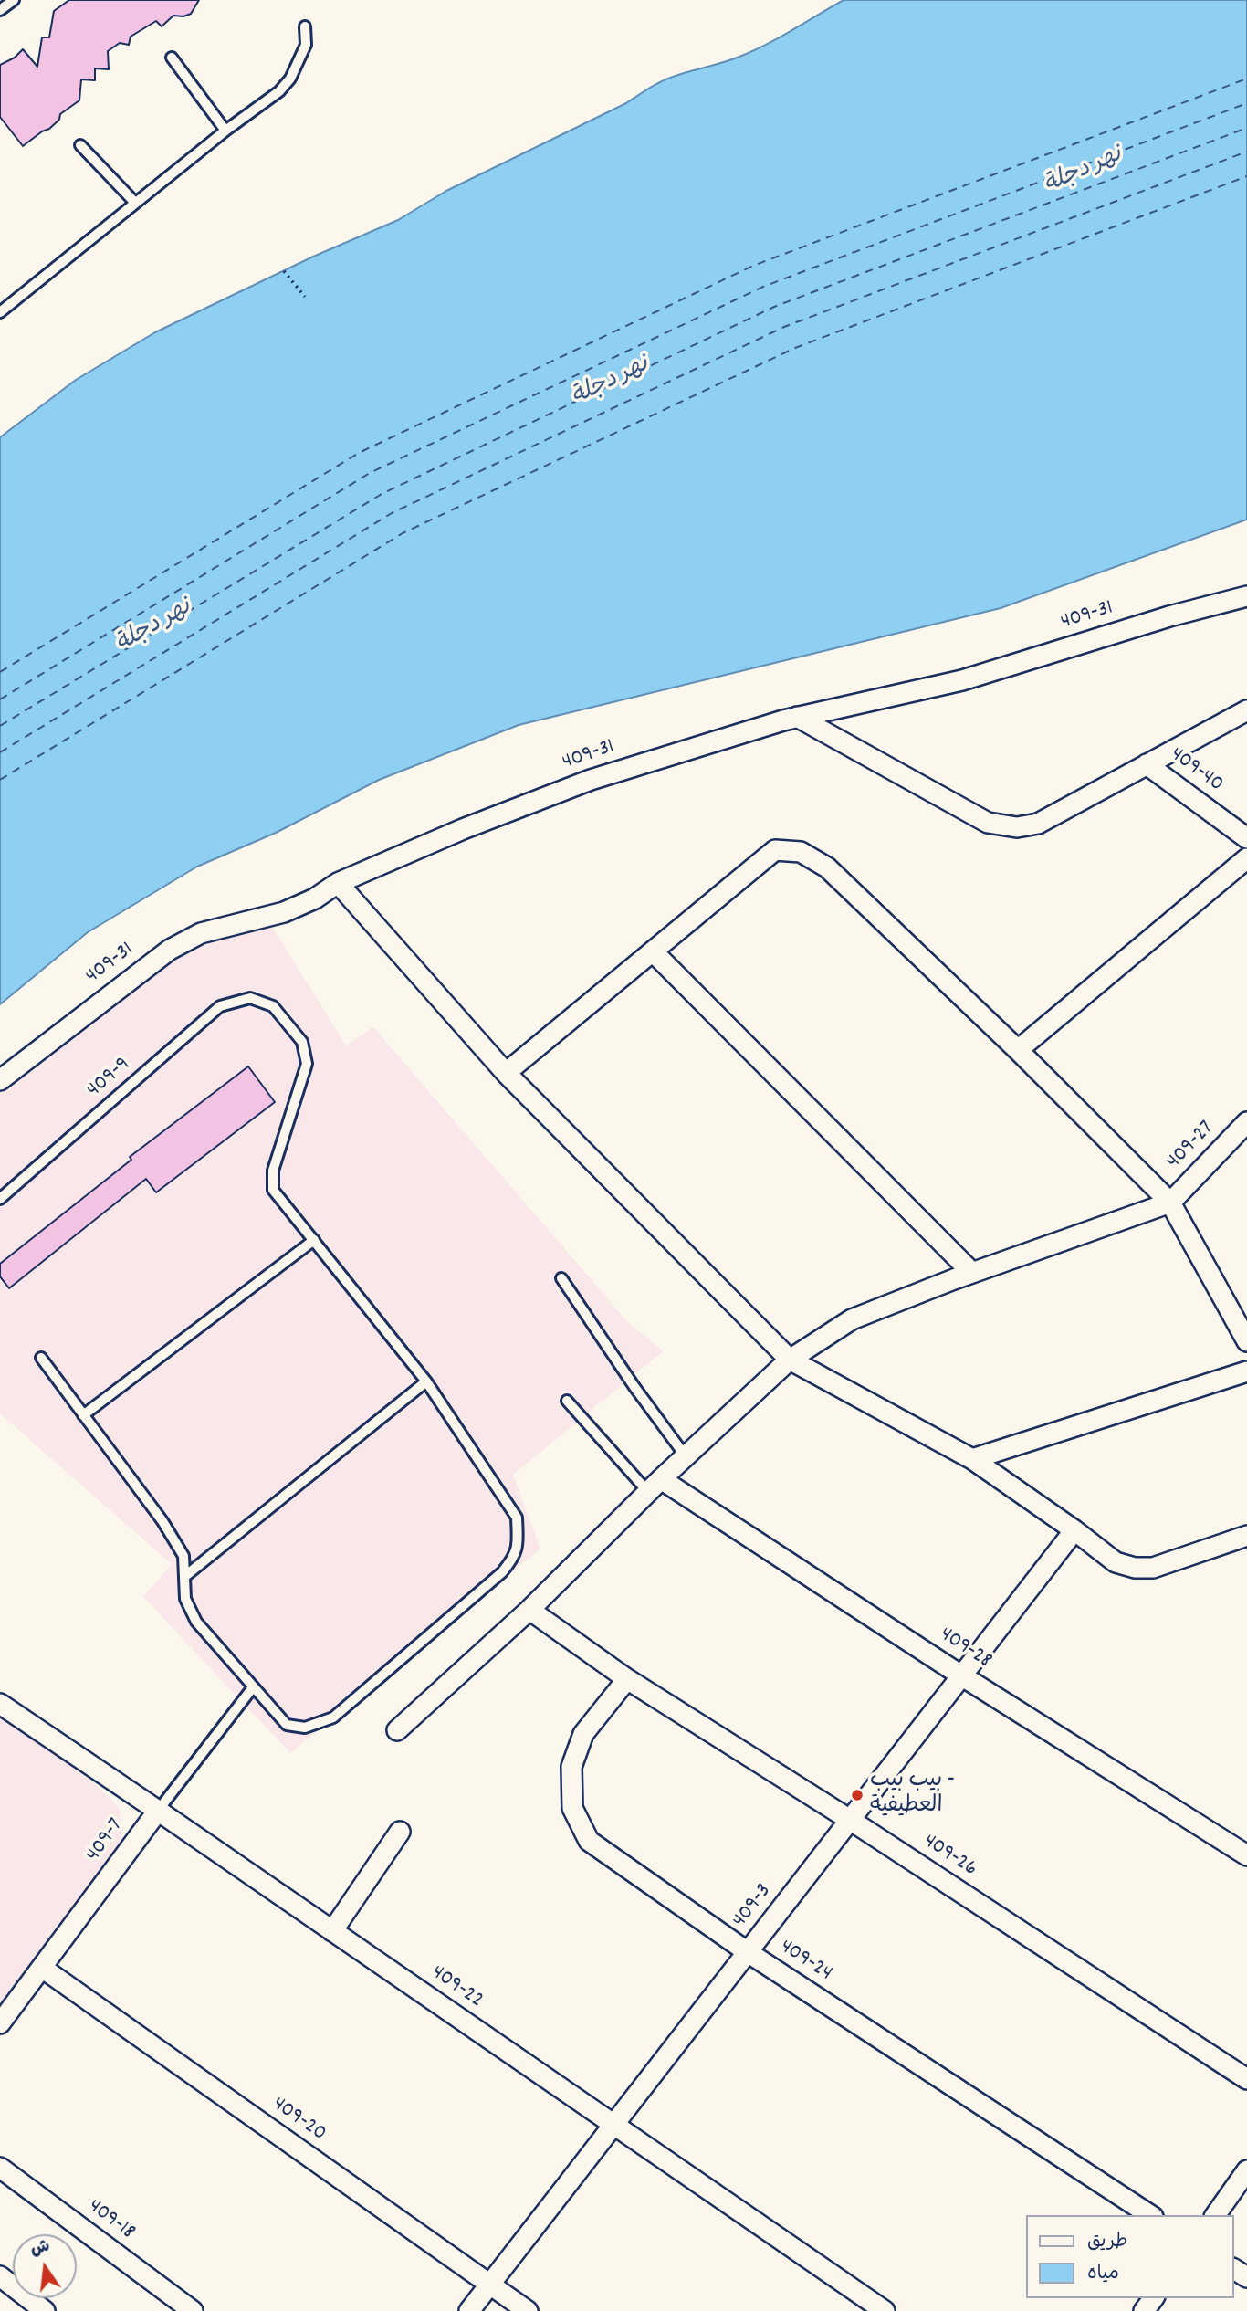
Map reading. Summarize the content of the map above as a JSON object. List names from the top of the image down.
{
  "streets": {
    "street": [
      "409-31",
      "409-40",
      "409-27",
      "409-28",
      "409-7",
      "409-26",
      "409-3",
      "409-24",
      "409-22",
      "409-20",
      "409-18"
    ],
    "lane": ["409-9"]
  },
  "crossings": [
    ["409-28", "409-3"],
    ["409-7", "409-22"],
    ["409-7", "409-20"],
    ["409-26", "409-3"],
    ["409-26", "409-24"],
    ["409-3", "409-24"],
    ["409-3", "409-22"],
    ["409-3", "409-20"]
  ],
  "water": ["نهر دجلة"],
  "places": ["بيب بيب - العطيفية"],
  "legend": ["طريق", "مياه"],
  "north": "top"
}
